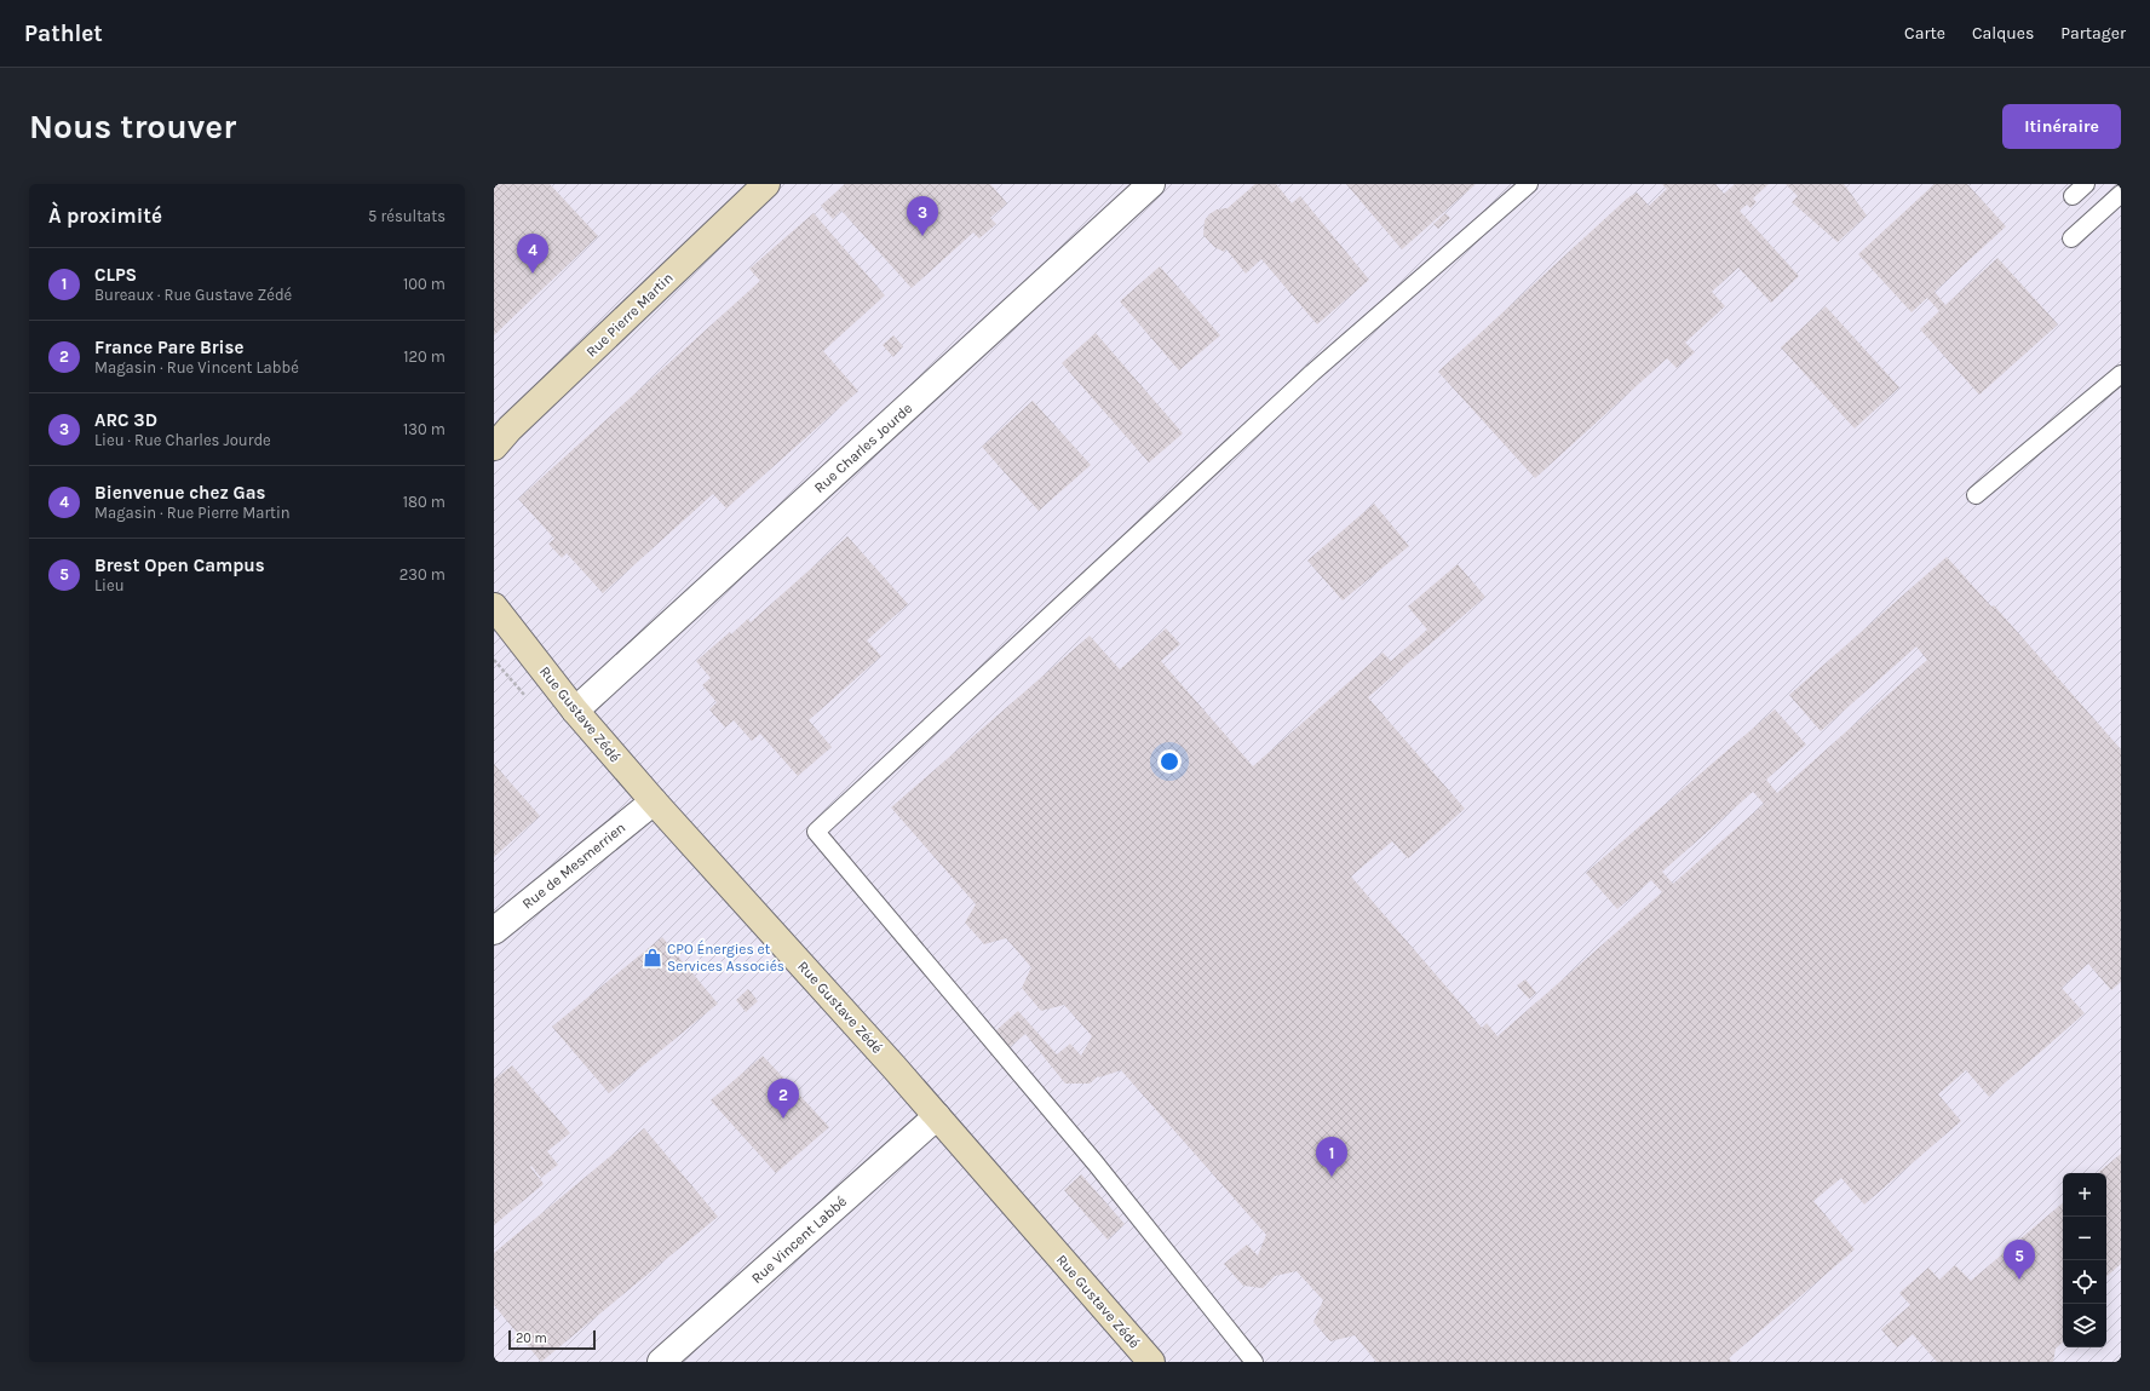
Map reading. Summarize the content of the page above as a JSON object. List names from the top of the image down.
{
  "streets": {
    "street": [
      "Rue Pierre Martin",
      "Rue Charles Jourde",
      "Rue Gustave Zédé",
      "Rue de Mesmerrien",
      "Rue Vincent Labbé"
    ]
  },
  "crossings": [
    ["Rue Charles Jourde", "Rue Gustave Zédé"],
    ["Rue Gustave Zédé", "Rue de Mesmerrien"],
    ["Rue Gustave Zédé", "Rue Vincent Labbé"]
  ],
  "places": {
    "shop": ["CPO Énergies et Services Associés"]
  },
  "scale_bar": "20 m",
  "page": {
    "header": "Pathlet",
    "nav": ["Carte", "Calques", "Partager"],
    "buttons": "Itinéraire",
    "title": "Nous trouver",
    "heading": ["À proximité", "5 résultats"],
    "pins": [
      "3",
      "4",
      "2",
      "1",
      "5"
    ],
    "list": [
      {
        "mark": "1",
        "name": "CLPS",
        "note": "Bureaux · Rue Gustave Zédé",
        "value": "100 m"
      },
      {
        "mark": "2",
        "name": "France Pare Brise",
        "note": "Magasin · Rue Vincent Labbé",
        "value": "120 m"
      },
      {
        "mark": "3",
        "name": "ARC 3D",
        "note": "Lieu · Rue Charles Jourde",
        "value": "130 m"
      },
      {
        "mark": "4",
        "name": "Bienvenue chez Gas",
        "note": "Magasin · Rue Pierre Martin",
        "value": "180 m"
      },
      {
        "mark": "5",
        "name": "Brest Open Campus",
        "note": "Lieu",
        "value": "230 m"
      }
    ],
    "map_buttons": ["+", "−"],
    "scale": "20 m"
  }
}
